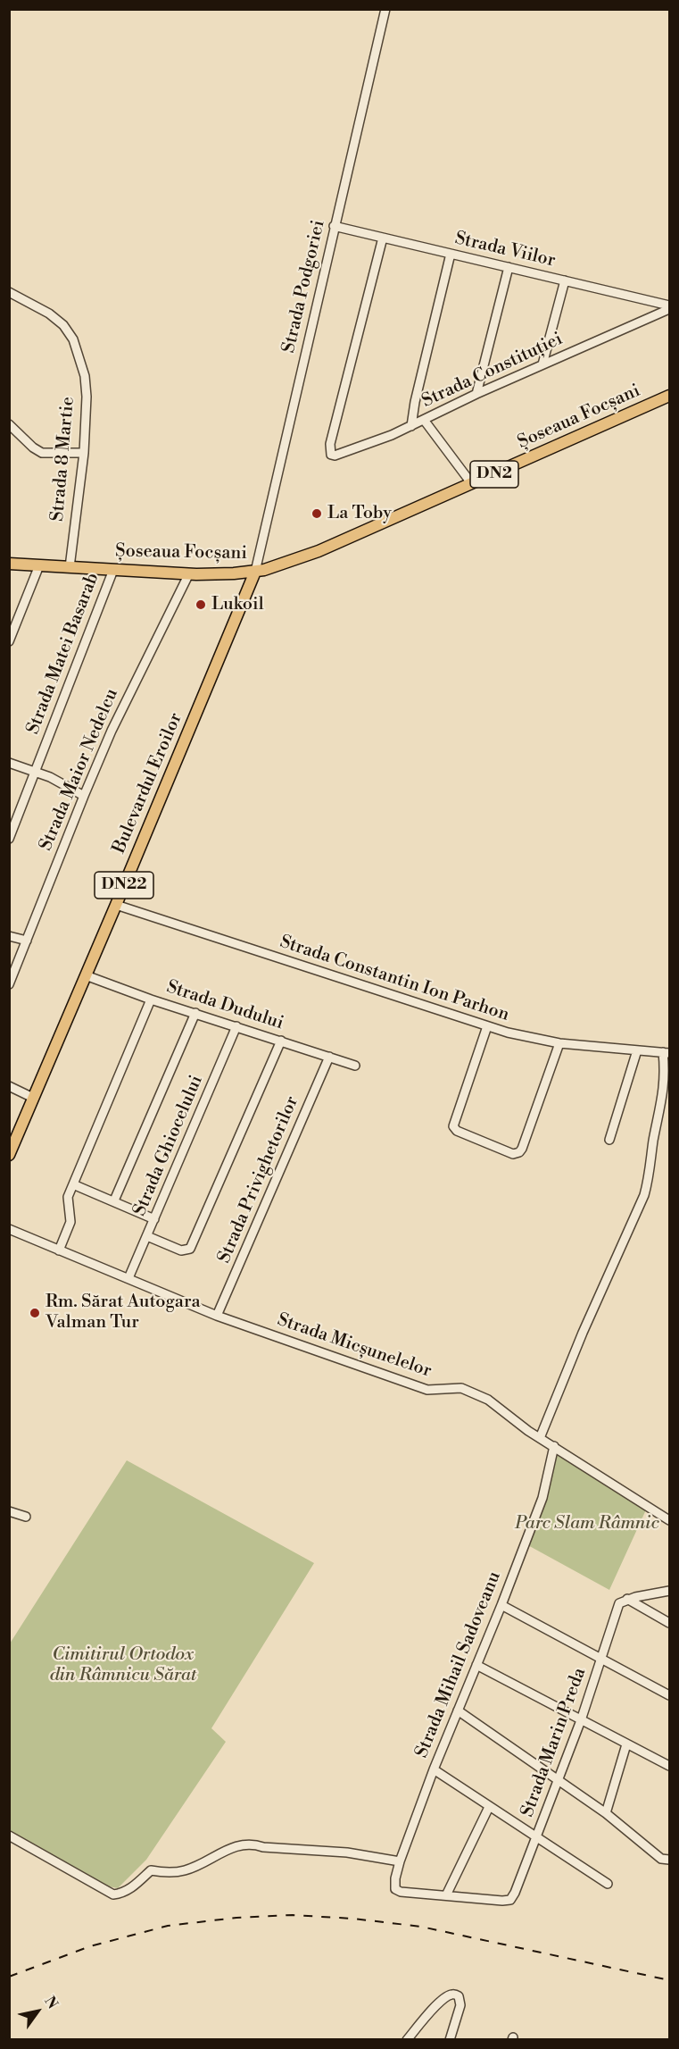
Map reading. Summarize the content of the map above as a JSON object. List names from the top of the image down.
{
  "streets": {
    "main road": [
      "Șoseaua Focșani",
      "DN2",
      "Bulevardul Eroilor",
      "DN22"
    ],
    "street": [
      "Strada Viilor",
      "Strada Podgoriei",
      "Strada Constituției",
      "Strada 8 Martie",
      "Strada Matei Basarab",
      "Strada Maior Nedelcu",
      "Strada Constantin Ion Parhon",
      "Strada Dudului",
      "Strada Ghiocelului",
      "Strada Privighetorilor",
      "Strada Micșunelelor",
      "Strada Mihail Sadoveanu",
      "Strada Marin Preda"
    ]
  },
  "crossings": [
    ["Strada Viilor", "Strada Podgoriei"],
    ["Strada Viilor", "Strada Constituției"],
    ["Strada Podgoriei", "Șoseaua Focșani"],
    ["Strada Podgoriei", "Bulevardul Eroilor"],
    ["Șoseaua Focșani", "Strada 8 Martie"],
    ["Șoseaua Focșani", "Strada Matei Basarab"],
    ["Șoseaua Focșani", "Strada Maior Nedelcu"],
    ["Șoseaua Focșani", "Bulevardul Eroilor"],
    ["Bulevardul Eroilor", "Strada Constantin Ion Parhon"],
    ["Bulevardul Eroilor", "Strada Dudului"],
    ["Strada Dudului", "Strada Ghiocelului"],
    ["Strada Dudului", "Strada Privighetorilor"],
    ["Strada Ghiocelului", "Strada Micșunelelor"],
    ["Strada Privighetorilor", "Strada Micșunelelor"],
    ["Strada Micșunelelor", "Strada Mihail Sadoveanu"],
    ["Strada Mihail Sadoveanu", "Strada Marin Preda"]
  ],
  "parks": ["Parc Slam Râmnic", "Cimitirul Ortodox din Râmnicu Sărat"],
  "places": ["La Toby", "Lukoil", "Rm. Sărat Autogara Valman Tur"],
  "north": "top right"
}
